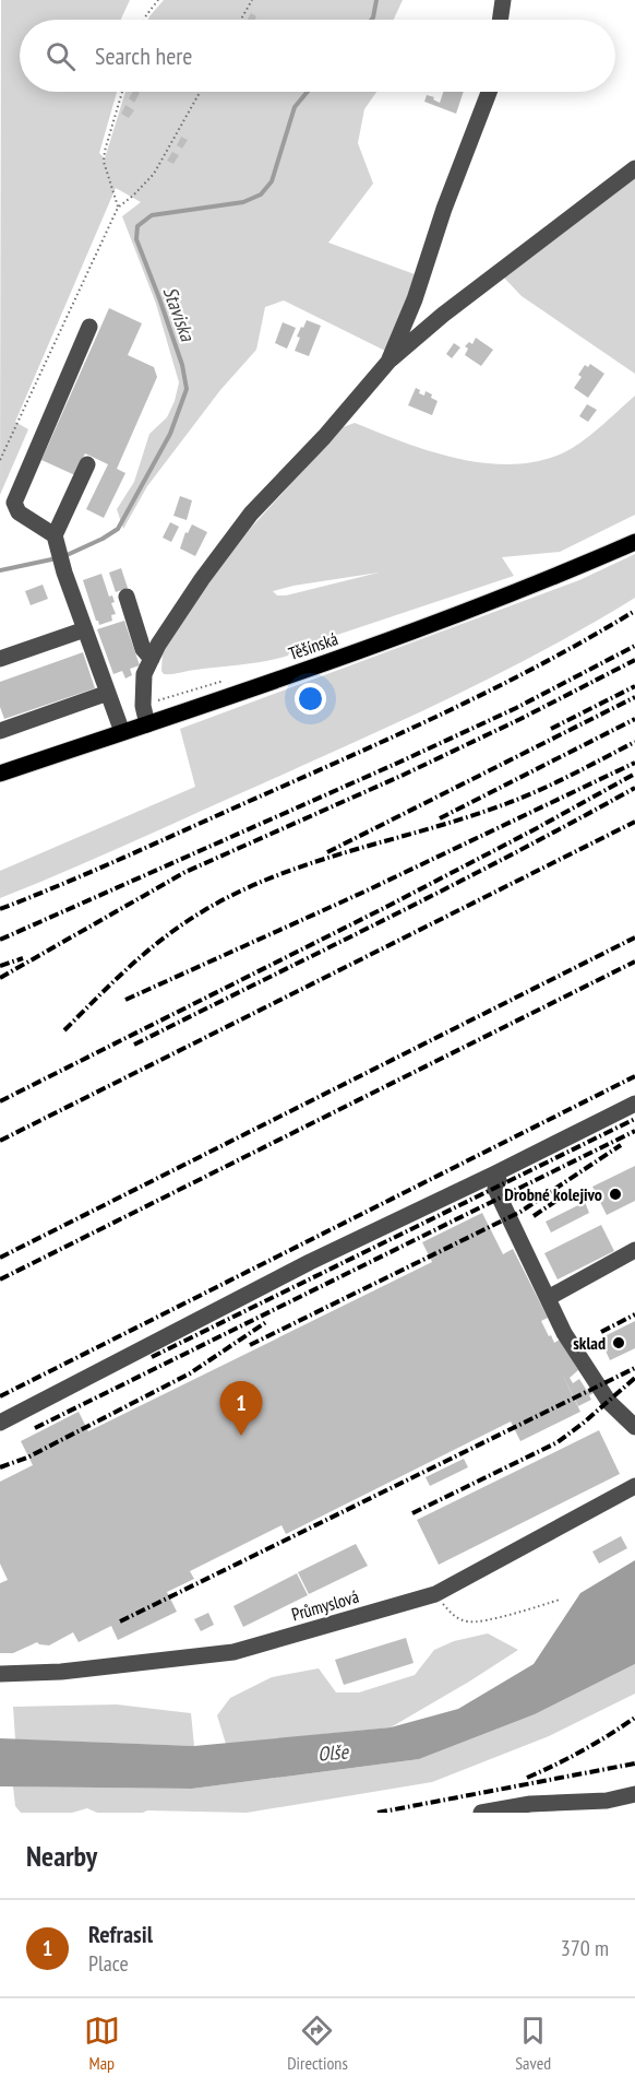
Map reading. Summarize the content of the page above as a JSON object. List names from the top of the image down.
{
  "streets": {
    "main road": ["Těšínská"],
    "street": ["Průmyslová"]
  },
  "water": ["Staviska", "Olše"],
  "places": ["Drobné kolejivo", "sklad"],
  "page": {
    "search": "Search here",
    "pins": "1",
    "heading": "Nearby",
    "list": [
      {
        "mark": "1",
        "name": "Refrasil",
        "note": "Place",
        "value": "370 m"
      }
    ],
    "nav": ["Map", "Directions", "Saved"]
  }
}
